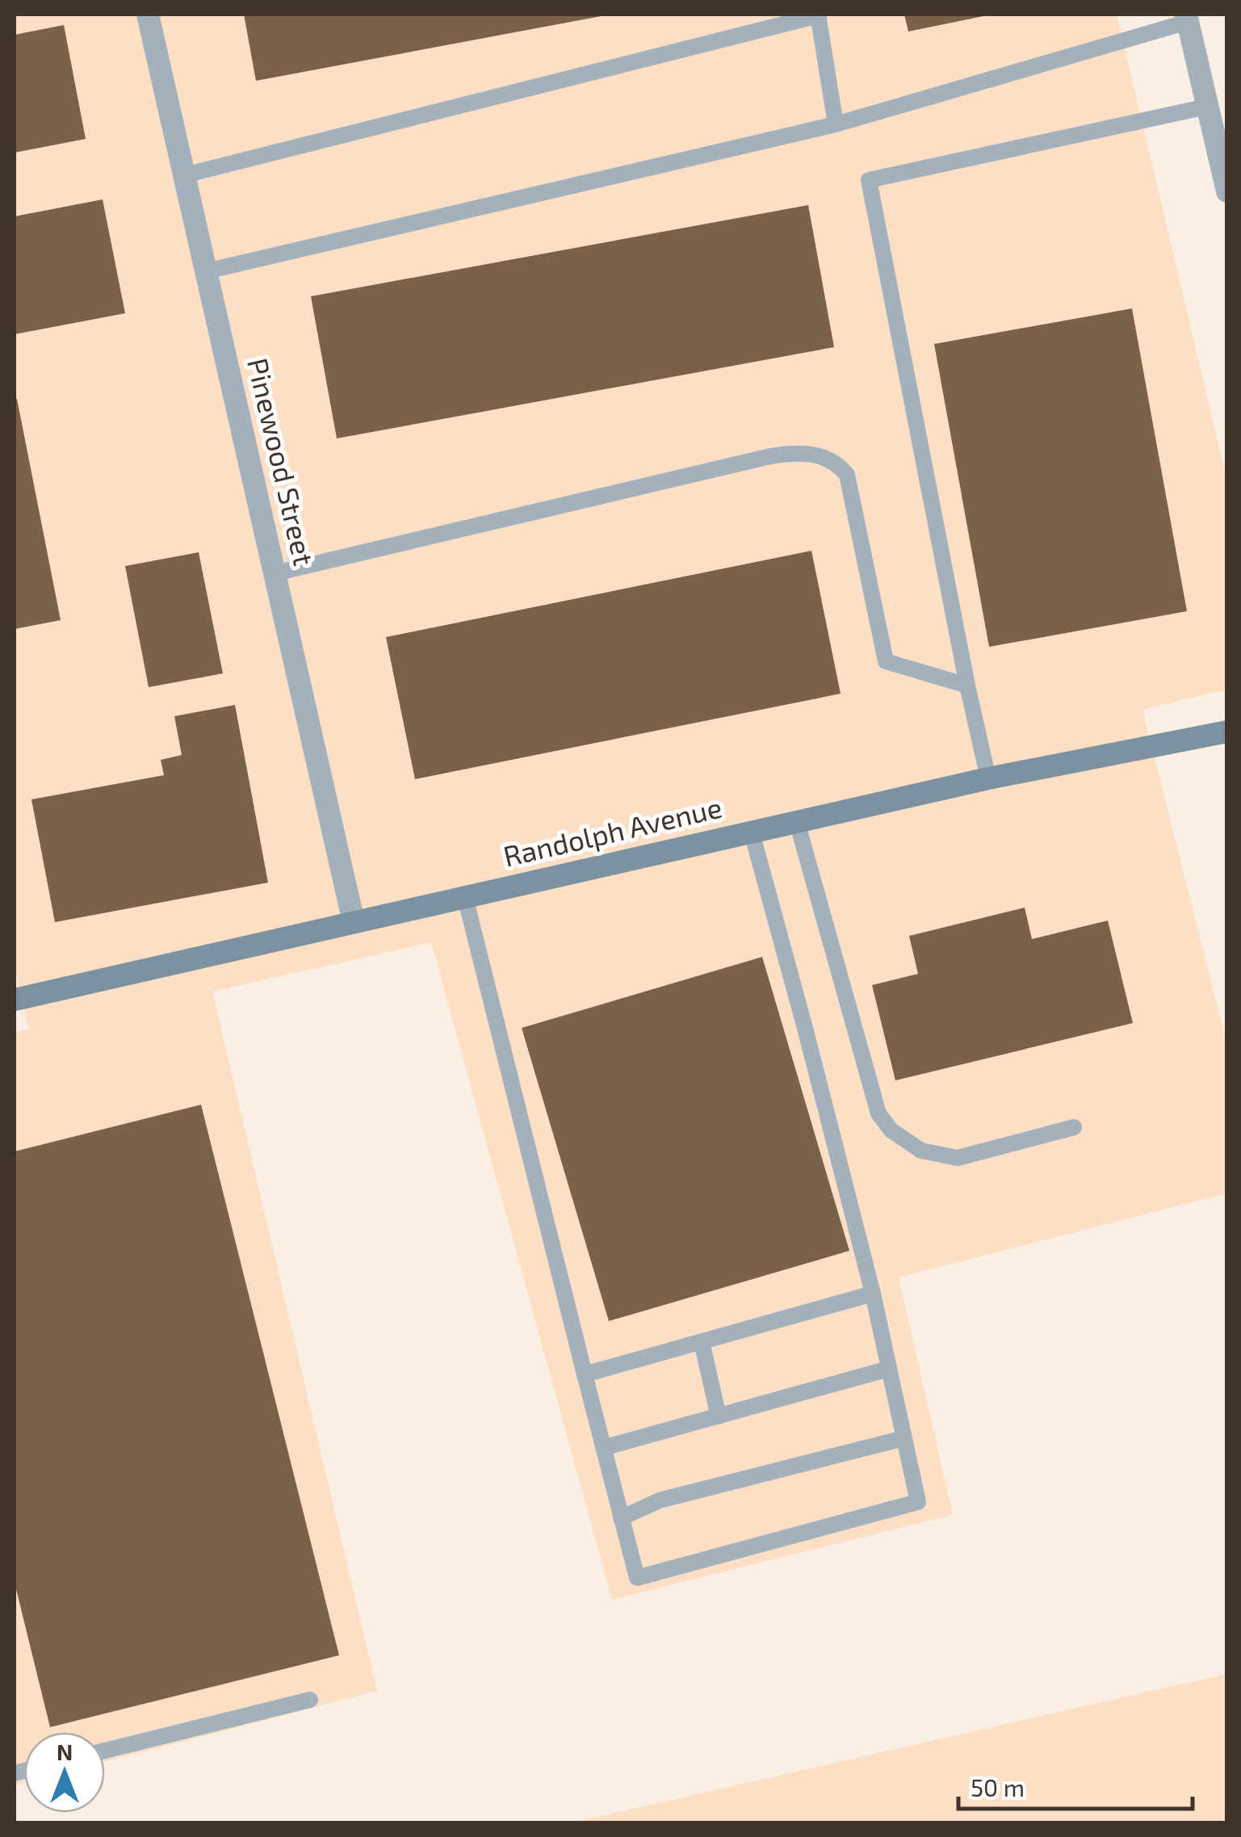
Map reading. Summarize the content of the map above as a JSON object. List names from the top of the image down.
{
  "streets": {
    "main road": ["Randolph Avenue"],
    "street": ["Pinewood Street"]
  },
  "crossings": [
    ["Pinewood Street", "Randolph Avenue"]
  ],
  "scale_bar": "50 m",
  "north": "top"
}
